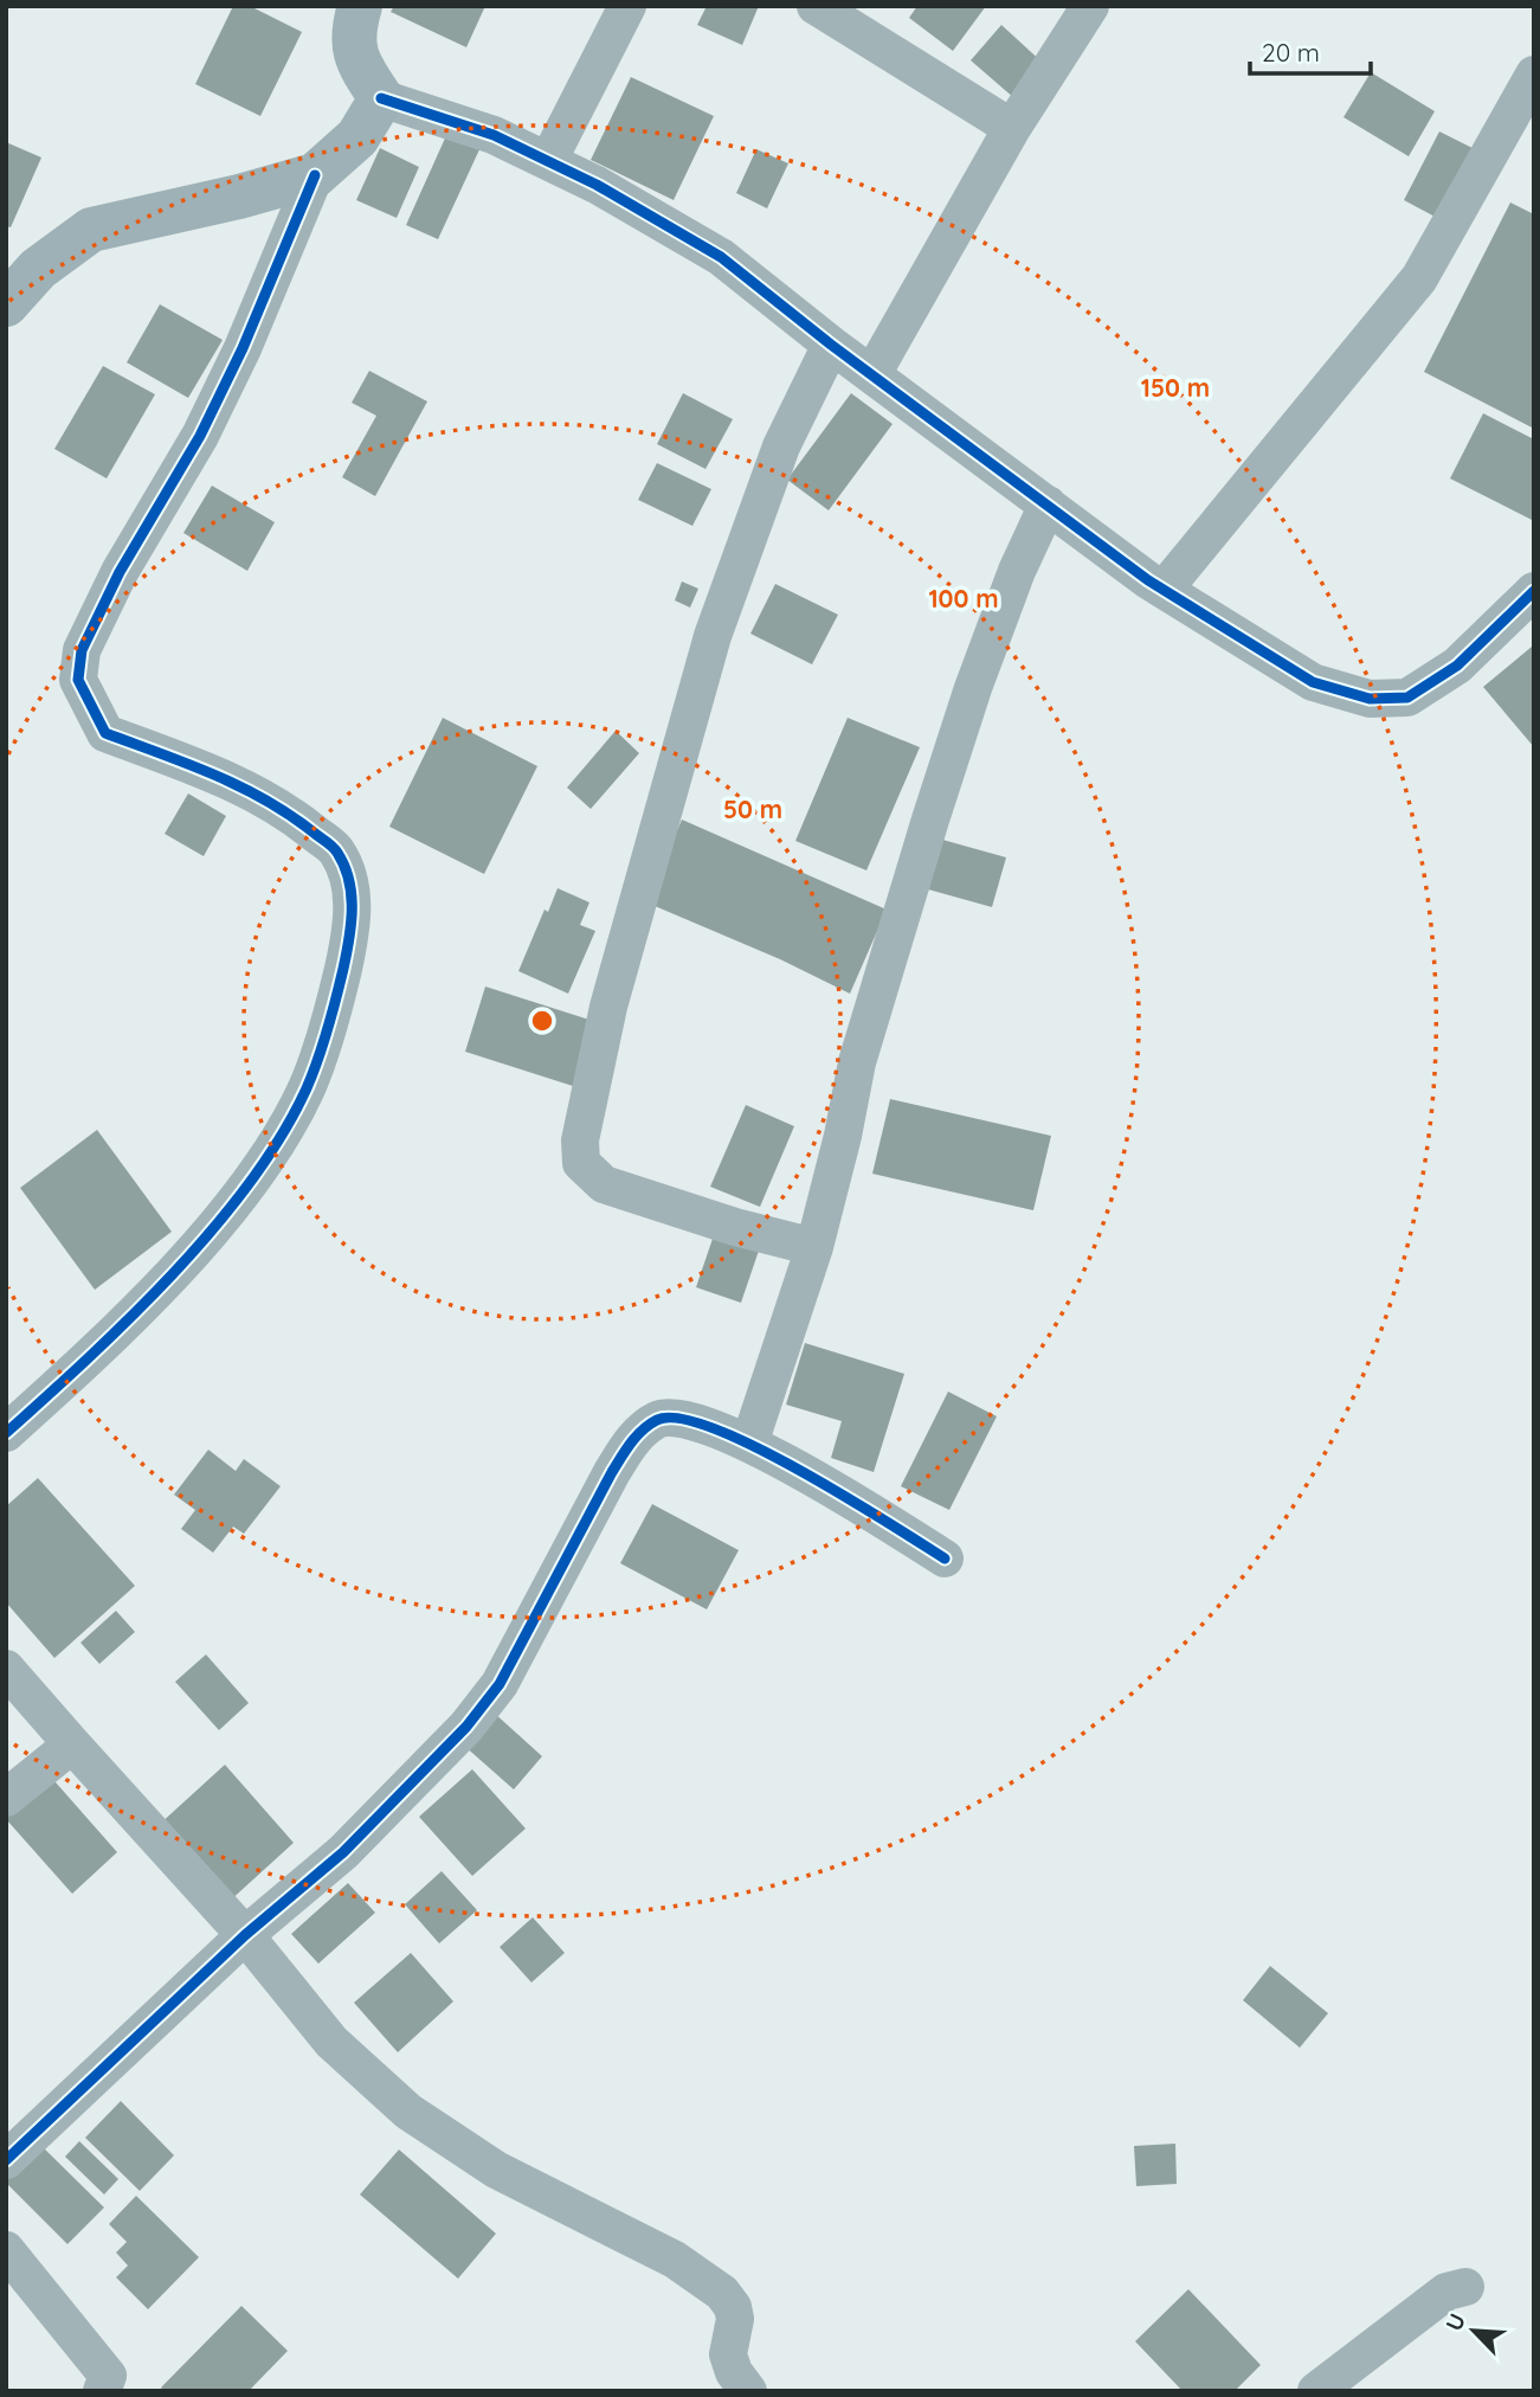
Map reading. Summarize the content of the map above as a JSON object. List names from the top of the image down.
{
  "scale_bar": "20 m",
  "north": "top left",
  "rings": ["150 m", "100 m", "50 m"]
}
